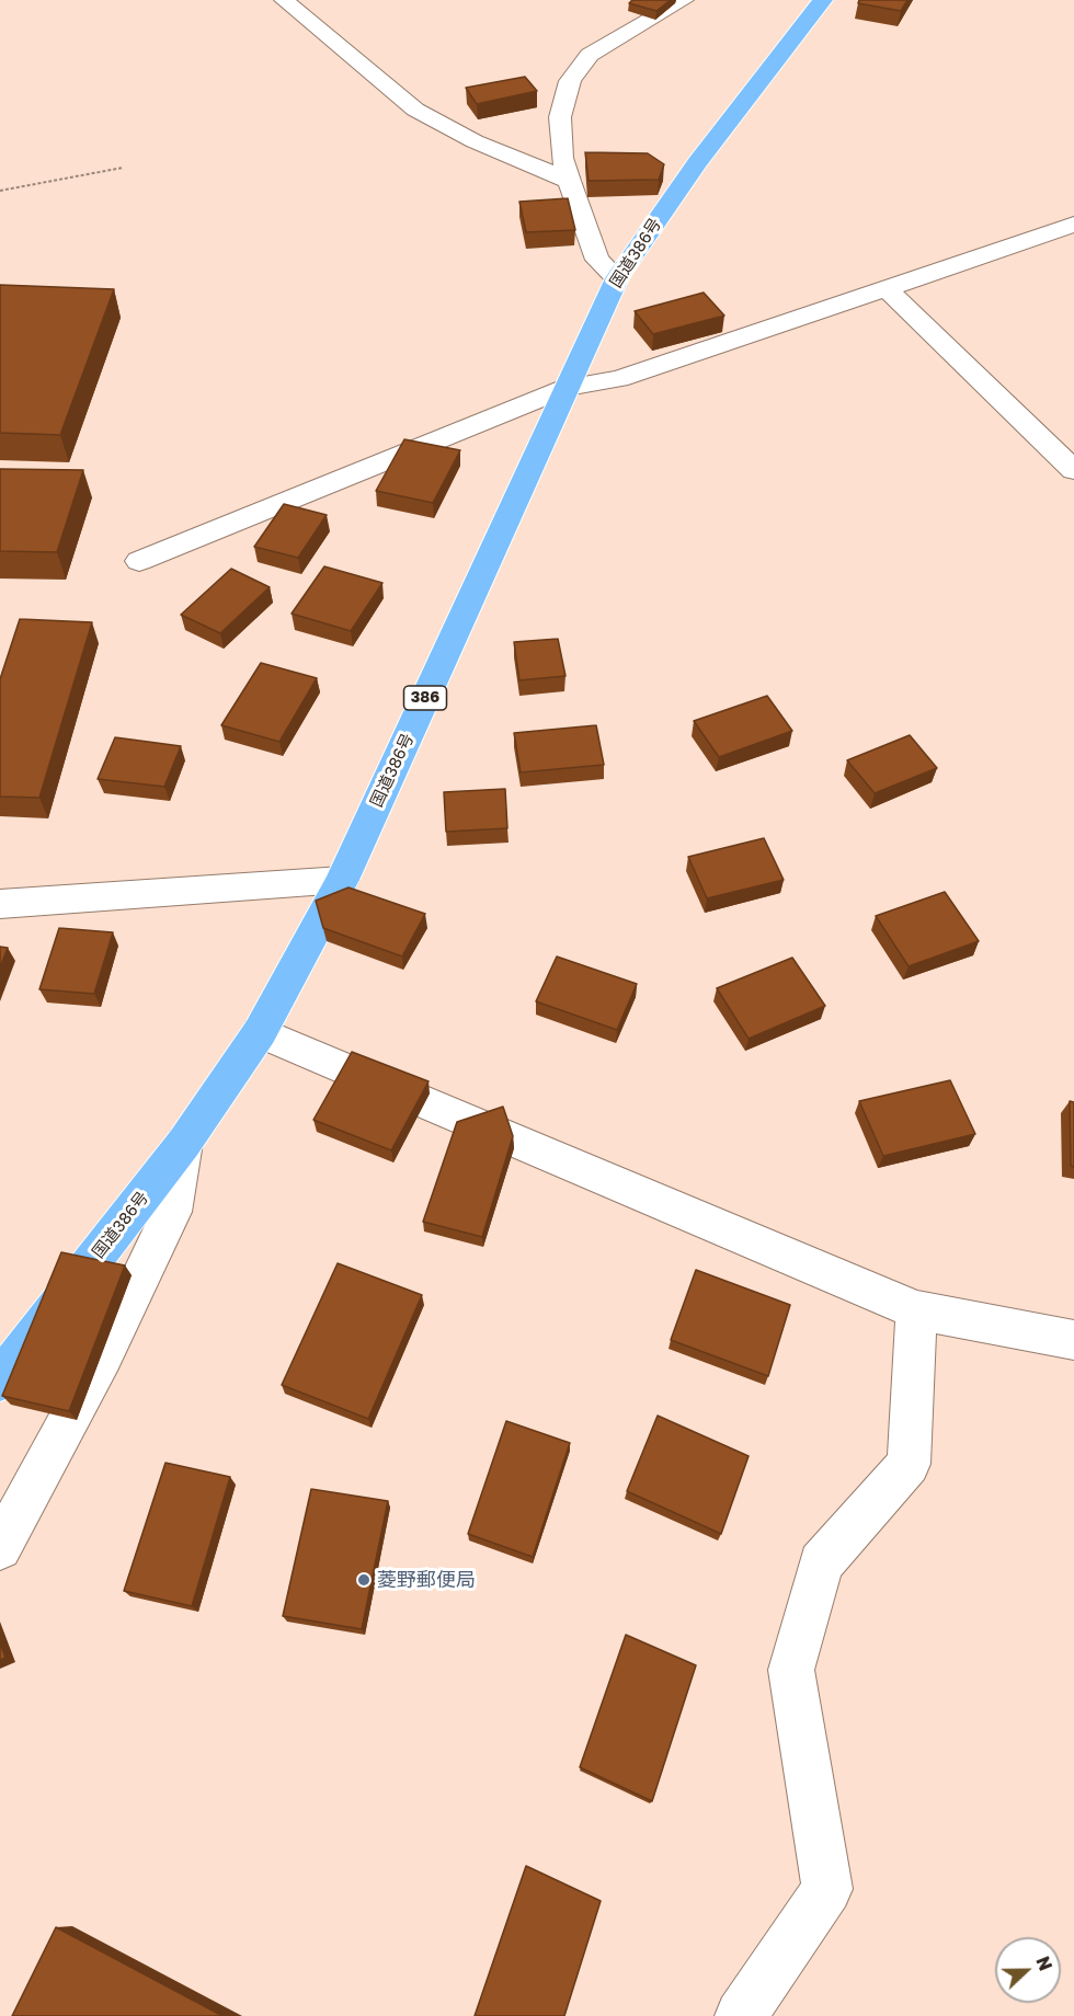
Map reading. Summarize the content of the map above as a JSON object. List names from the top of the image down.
{
  "streets": {
    "highway": ["国道386号", "386"]
  },
  "places": ["菱野郵便局"],
  "north": "right"
}
